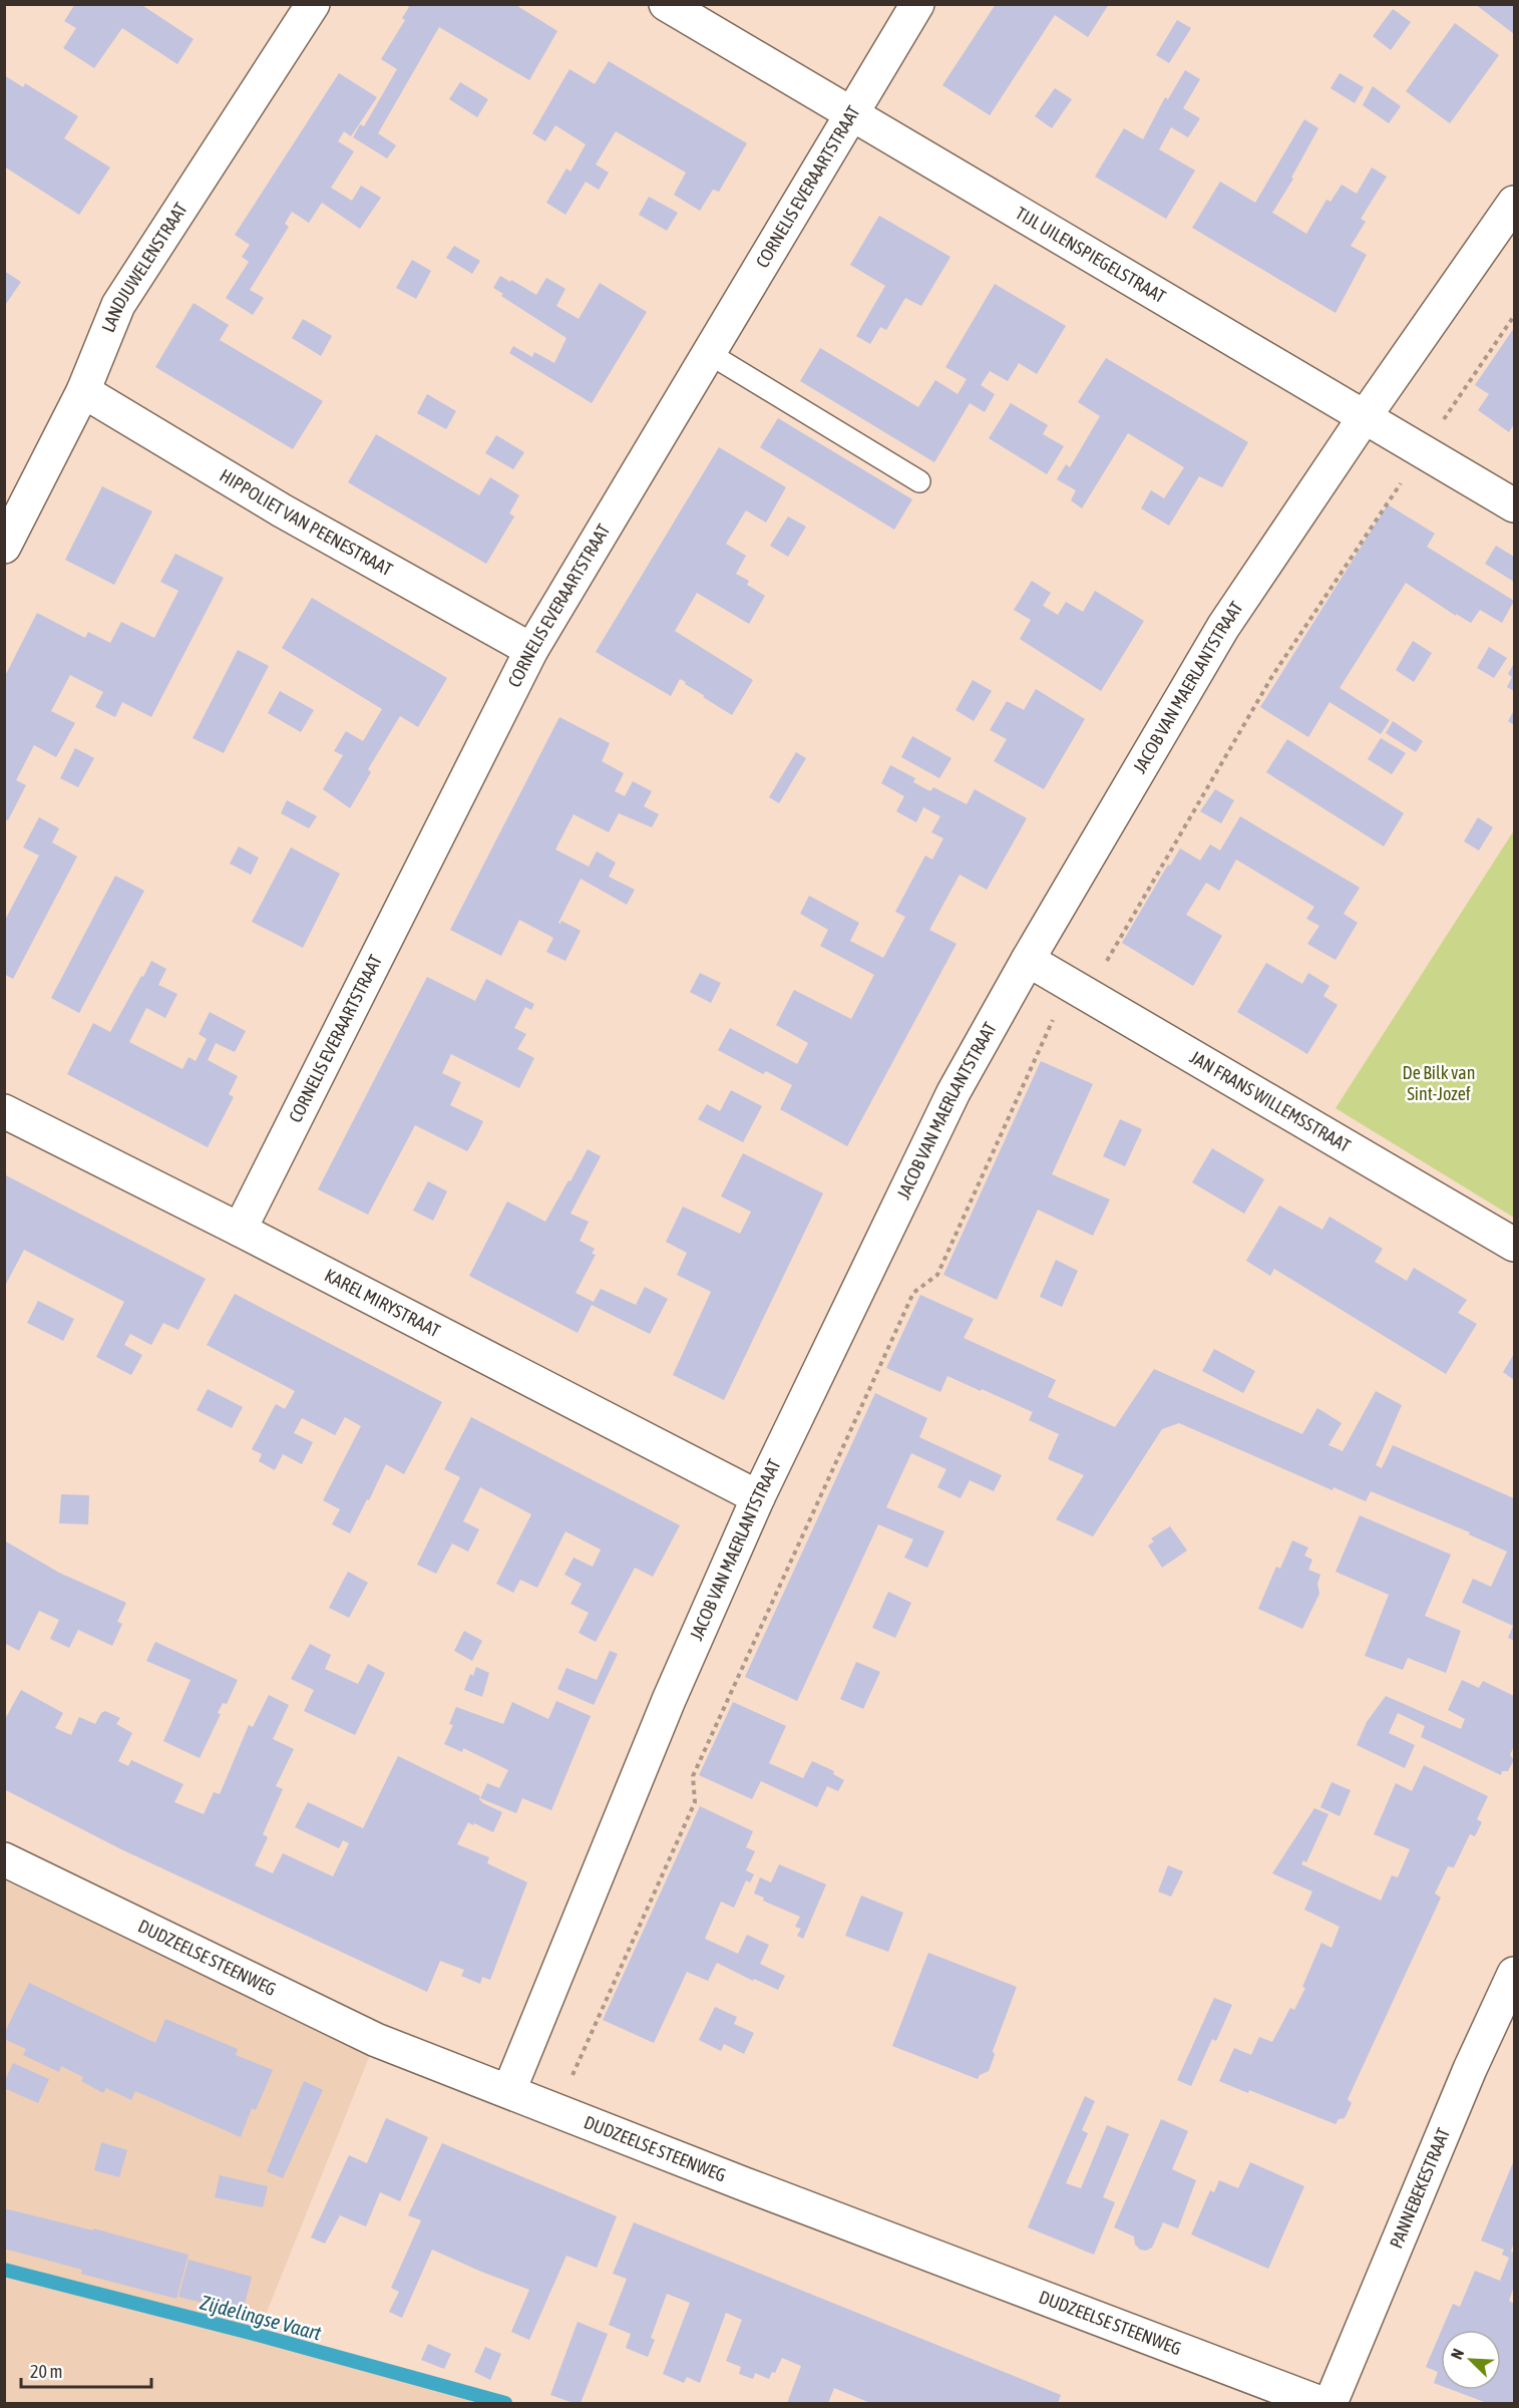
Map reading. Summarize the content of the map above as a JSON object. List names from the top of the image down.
{
  "streets": {
    "street": [
      "CORNELIS EVERAARTSTRAAT",
      "TIJL UILENSPIEGELSTRAAT",
      "LANDJUWELENSTRAAT",
      "HIPPOLIET VAN PEENESTRAAT",
      "JACOB VAN MAERLANTSTRAAT",
      "JAN FRANS WILLEMSSTRAAT",
      "KAREL MIRYSTRAAT",
      "DUDZEELSE STEENWEG",
      "PANNEBEKESTRAAT"
    ]
  },
  "crossings": [
    ["CORNELIS EVERAARTSTRAAT", "TIJL UILENSPIEGELSTRAAT"],
    ["CORNELIS EVERAARTSTRAAT", "HIPPOLIET VAN PEENESTRAAT"],
    ["CORNELIS EVERAARTSTRAAT", "KAREL MIRYSTRAAT"],
    ["TIJL UILENSPIEGELSTRAAT", "JACOB VAN MAERLANTSTRAAT"],
    ["LANDJUWELENSTRAAT", "HIPPOLIET VAN PEENESTRAAT"],
    ["JACOB VAN MAERLANTSTRAAT", "JAN FRANS WILLEMSSTRAAT"],
    ["JACOB VAN MAERLANTSTRAAT", "KAREL MIRYSTRAAT"],
    ["JACOB VAN MAERLANTSTRAAT", "DUDZEELSE STEENWEG"]
  ],
  "water": ["Zijdelingse Vaart"],
  "parks": ["De Bilk van Sint-Jozef"],
  "scale_bar": "20 m",
  "north": "top left"
}
